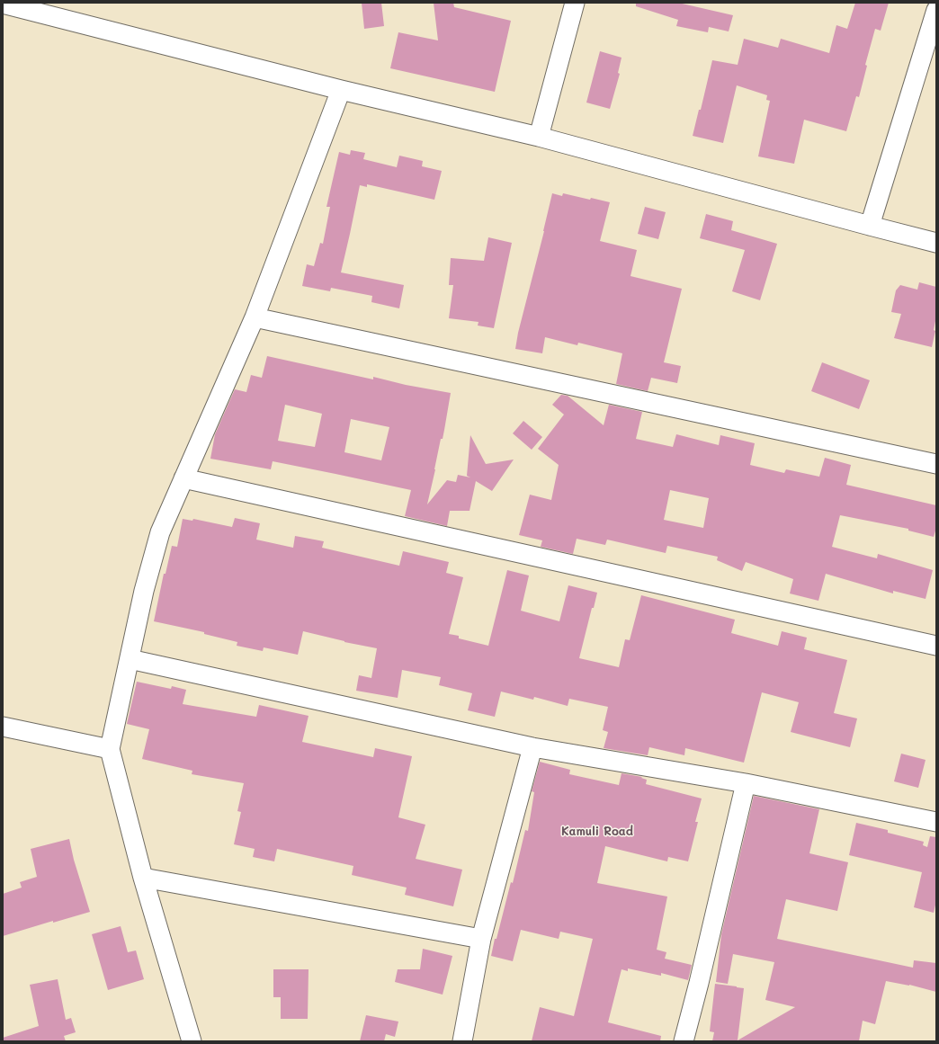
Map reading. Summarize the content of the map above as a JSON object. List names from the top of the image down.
{
  "districts": ["Kamuli Road"]
}
